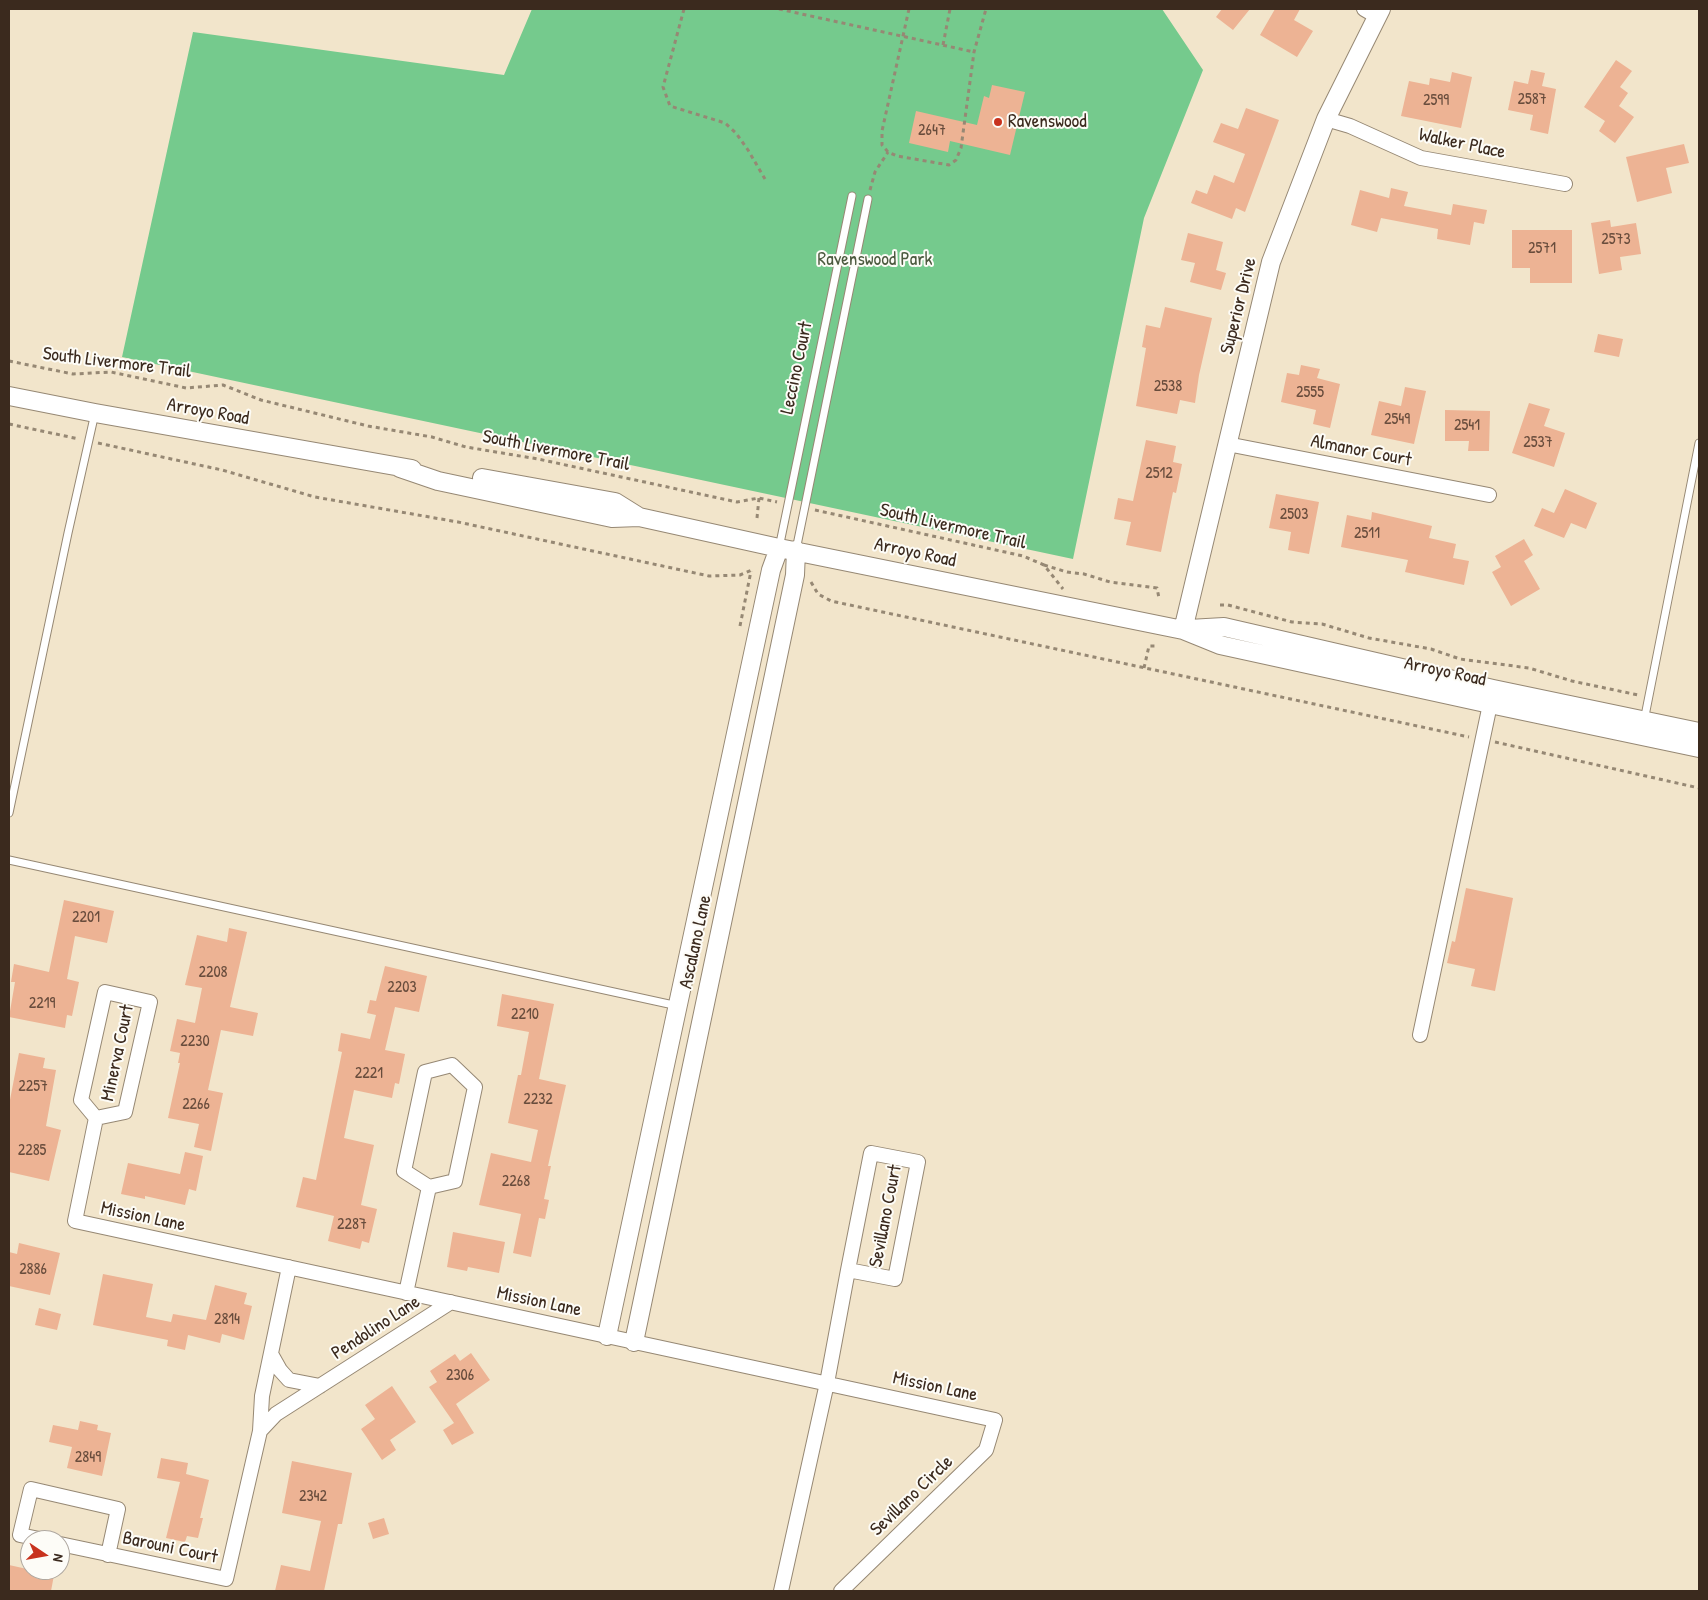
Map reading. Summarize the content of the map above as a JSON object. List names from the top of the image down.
{
  "streets": {
    "street": [
      "Walker Place",
      "Superior Drive",
      "Arroyo Road",
      "Almanor Court",
      "Ascalano Lane",
      "Minerva Court",
      "Sevillano Court",
      "Mission Lane",
      "Pendolino Lane",
      "Sevillano Circle",
      "Barouni Court"
    ],
    "lane": ["Leccino Court"],
    "path": ["South Livermore Trail"]
  },
  "crossings": [
    ["Walker Place", "Superior Drive"],
    ["Superior Drive", "Arroyo Road"],
    ["Superior Drive", "Almanor Court"],
    ["South Livermore Trail", "Leccino Court"],
    ["South Livermore Trail", "Arroyo Road"],
    ["Leccino Court", "Arroyo Road"],
    ["Leccino Court", "Ascalano Lane"],
    ["Arroyo Road", "Ascalano Lane"],
    ["Ascalano Lane", "Mission Lane"],
    ["Minerva Court", "Mission Lane"],
    ["Sevillano Court", "Mission Lane"],
    ["Mission Lane", "Pendolino Lane"],
    ["Mission Lane", "Sevillano Circle"],
    ["Pendolino Lane", "Barouni Court"]
  ],
  "parks": ["Ravenswood Park"],
  "places": ["Ravenswood"],
  "house_numbers": [
    "2587",
    "2599",
    "2647",
    "2573",
    "2571",
    "2538",
    "2555",
    "2549",
    "2541",
    "2537",
    "2512",
    "2503",
    "2511",
    "2201",
    "2208",
    "2203",
    "2219",
    "2210",
    "2230",
    "2221",
    "2257",
    "2232",
    "2266",
    "2285",
    "2268",
    "2287",
    "2886",
    "2814",
    "2306",
    "2849",
    "2342"
  ],
  "north": "right"
}
